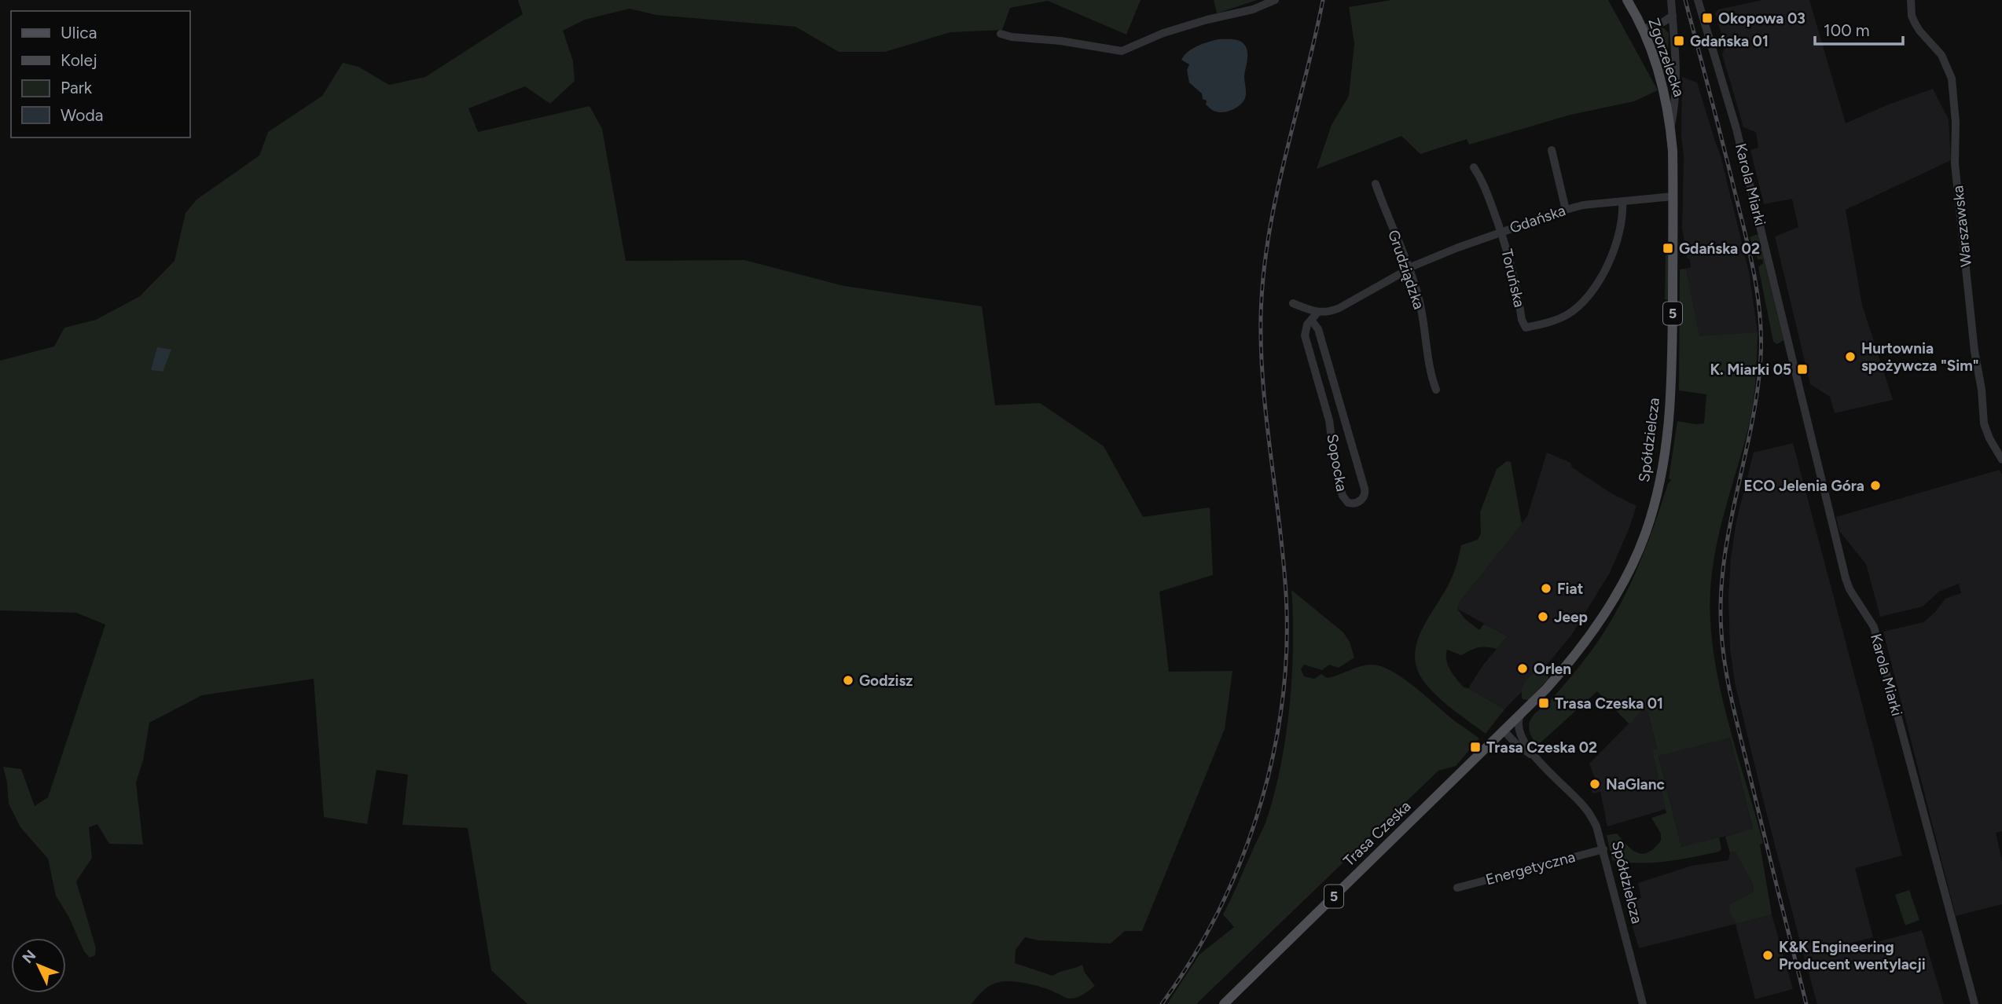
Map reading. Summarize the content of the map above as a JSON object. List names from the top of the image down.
{
  "streets": {
    "main road": [
      "Zgorzelecka",
      "5",
      "Spółdzielcza",
      "Trasa Czeska"
    ],
    "street": [
      "Karola Miarki",
      "Gdańska",
      "Warszawska",
      "Grudziądzka",
      "Toruńska",
      "Sopocka",
      "Energetyczna"
    ]
  },
  "crossings": [
    ["Zgorzelecka", "Spółdzielcza"],
    ["Gdańska", "Grudziądzka"],
    ["Gdańska", "Toruńska"],
    ["Gdańska", "Spółdzielcza"],
    ["Spółdzielcza", "Trasa Czeska"],
    ["Spółdzielcza", "Energetyczna"]
  ],
  "places": {
    "transit": [
      "Okopowa 03",
      "Gdańska 01",
      "Gdańska 02",
      "K. Miarki 05",
      "Trasa Czeska 01",
      "Trasa Czeska 02"
    ],
    "other": [
      "Hurtownia spożywcza \"Sim\"",
      "ECO Jelenia Góra",
      "Fiat",
      "Jeep",
      "Orlen",
      "Godzisz",
      "NaGlanc",
      "K&K Engineering Producent wentylacji"
    ]
  },
  "legend": [
    "Ulica",
    "Kolej",
    "Park",
    "Woda"
  ],
  "scale_bar": "100 m",
  "north": "top left"
}
